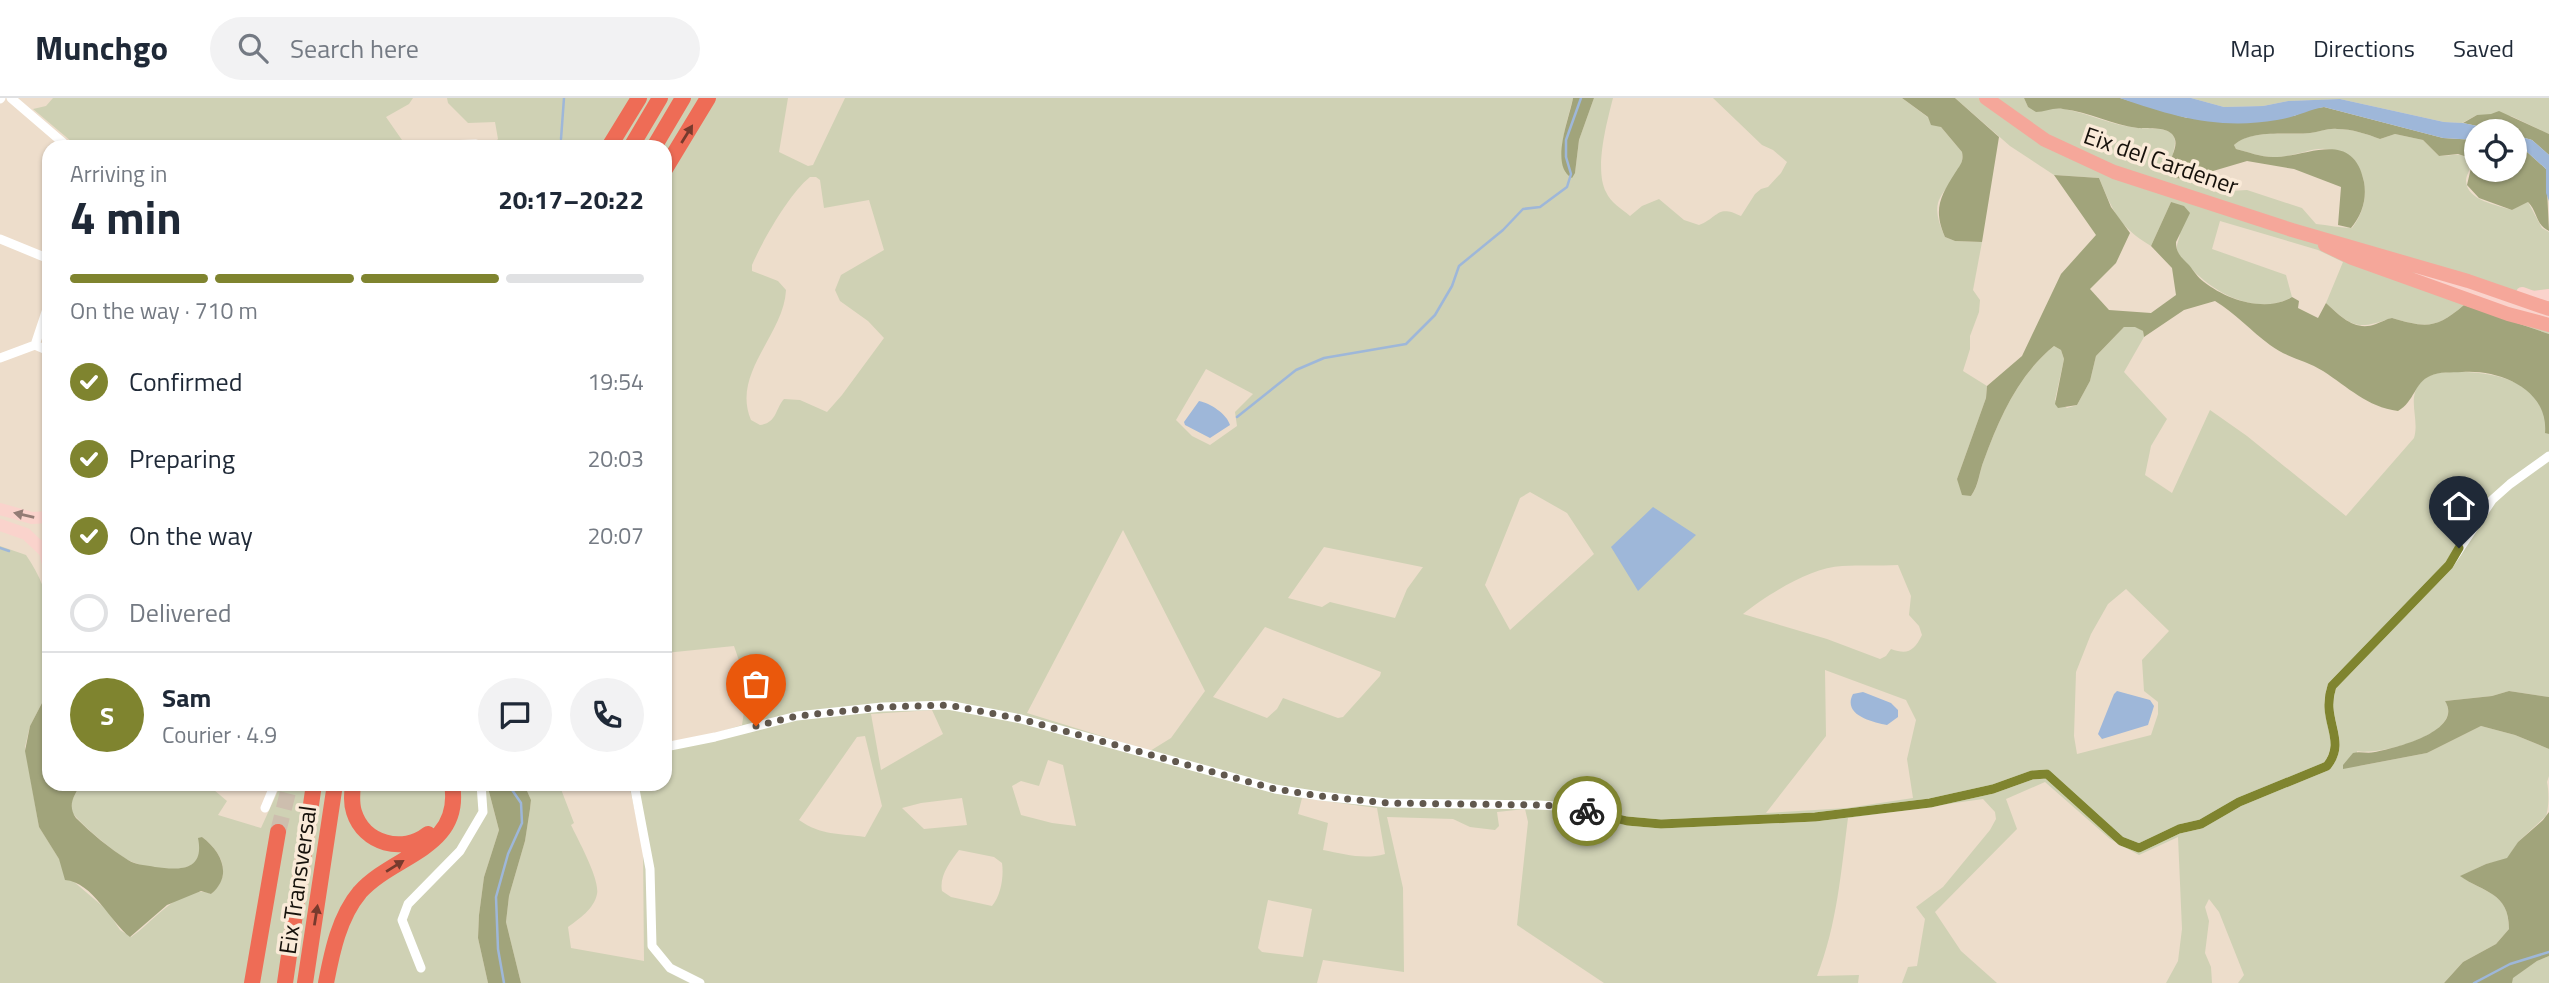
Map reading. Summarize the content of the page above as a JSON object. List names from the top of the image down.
{
  "streets": {
    "highway": ["Eix Transversal"],
    "main road": ["Eix del Cardener"]
  },
  "page": {
    "header": "Munchgo",
    "search": "Search here",
    "nav": ["Map", "Directions", "Saved"],
    "heading": ["4 min", "Arriving in", "20:17–20:22"],
    "panel": ["Sam", "Courier · 4.9"],
    "bar": "On the way · 710 m",
    "list": [
      ["Confirmed", "19:54"],
      ["Preparing", "20:03"],
      ["On the way", "20:07"],
      "Delivered"
    ],
    "round": "S"
  }
}
